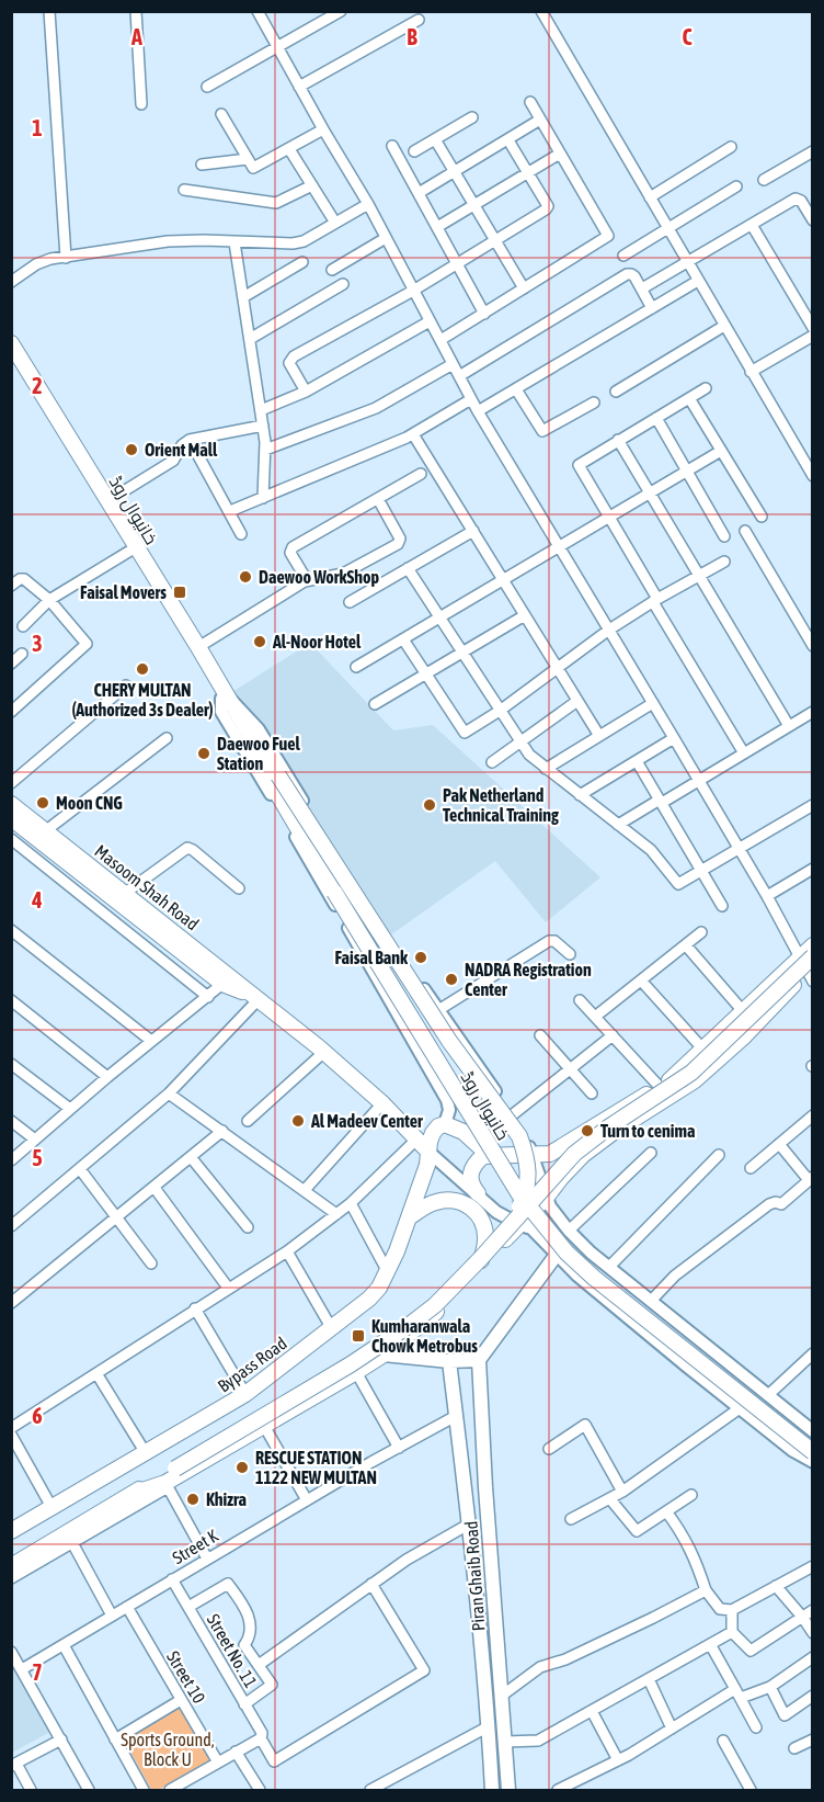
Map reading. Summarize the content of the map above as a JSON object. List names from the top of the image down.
{
  "streets": {
    "main road": [
      "خانیوال روڈ",
      "Masoom Shah Road",
      "Bypass Road",
      "Piran Ghaib Road"
    ],
    "street": ["Street K", "Street No. 11", "Street 10"]
  },
  "crossings": [
    ["Masoom Shah Road", "Bypass Road"],
    ["Street K", "Piran Ghaib Road"],
    ["Street K", "Street No. 11"],
    ["Street K", "Street 10"]
  ],
  "parks": ["Sports Ground, Block U"],
  "places": {
    "other": [
      "Orient Mall",
      "Daewoo WorkShop",
      "Al-Noor Hotel",
      "CHERY MULTAN (Authorized 3s Dealer)",
      "Daewoo Fuel Station",
      "Moon CNG",
      "Pak Netherland Technical Training",
      "Faisal Bank",
      "NADRA Registration Center",
      "Al Madeev Center",
      "Turn to cenima",
      "RESCUE STATION 1122 NEW MULTAN",
      "Khizra"
    ],
    "transit": ["Faisal Movers", "Kumharanwala Chowk Metrobus"]
  },
  "grid": {
    "columns": ["A", "B", "C"],
    "rows": [
      "1",
      "2",
      "3",
      "4",
      "5",
      "6",
      "7"
    ]
  }
}
